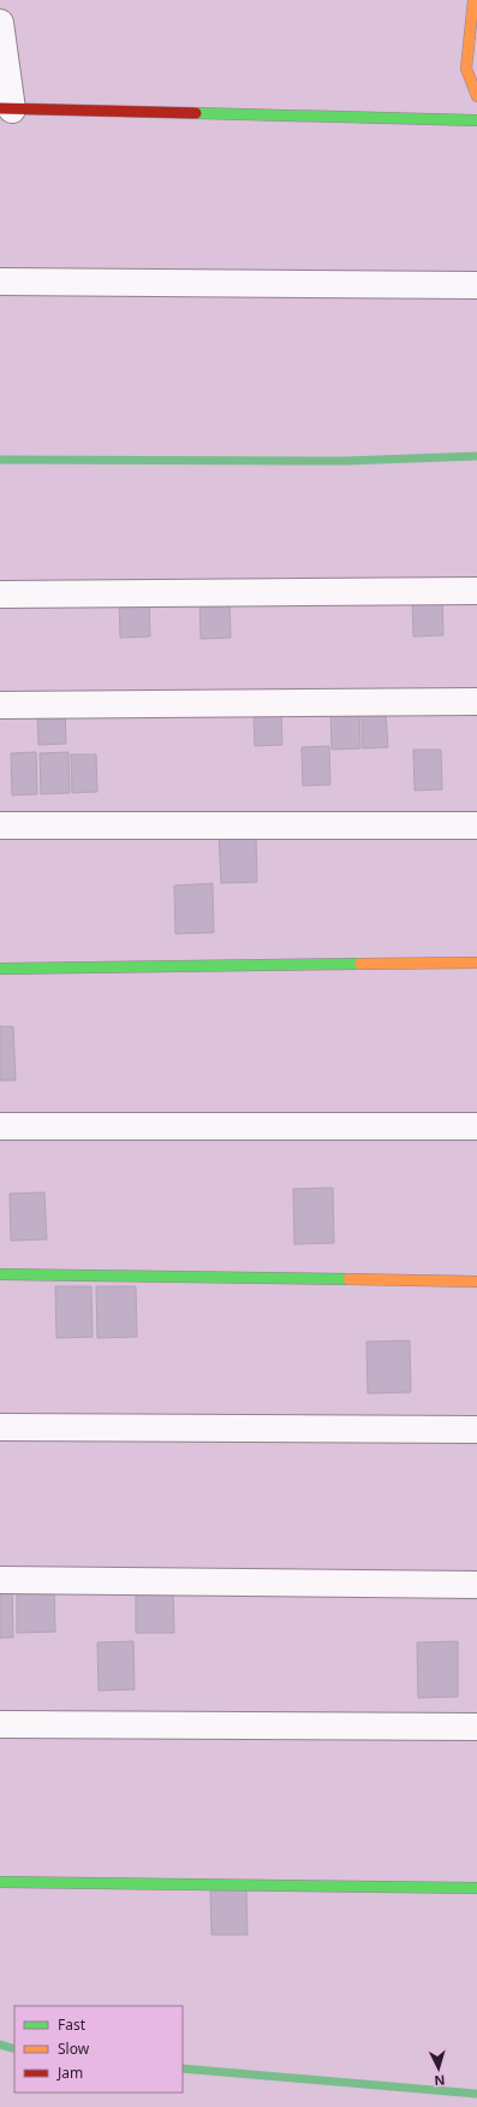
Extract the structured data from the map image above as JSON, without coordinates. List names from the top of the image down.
{
  "legend": ["Fast", "Slow", "Jam"],
  "north": "bottom"
}
